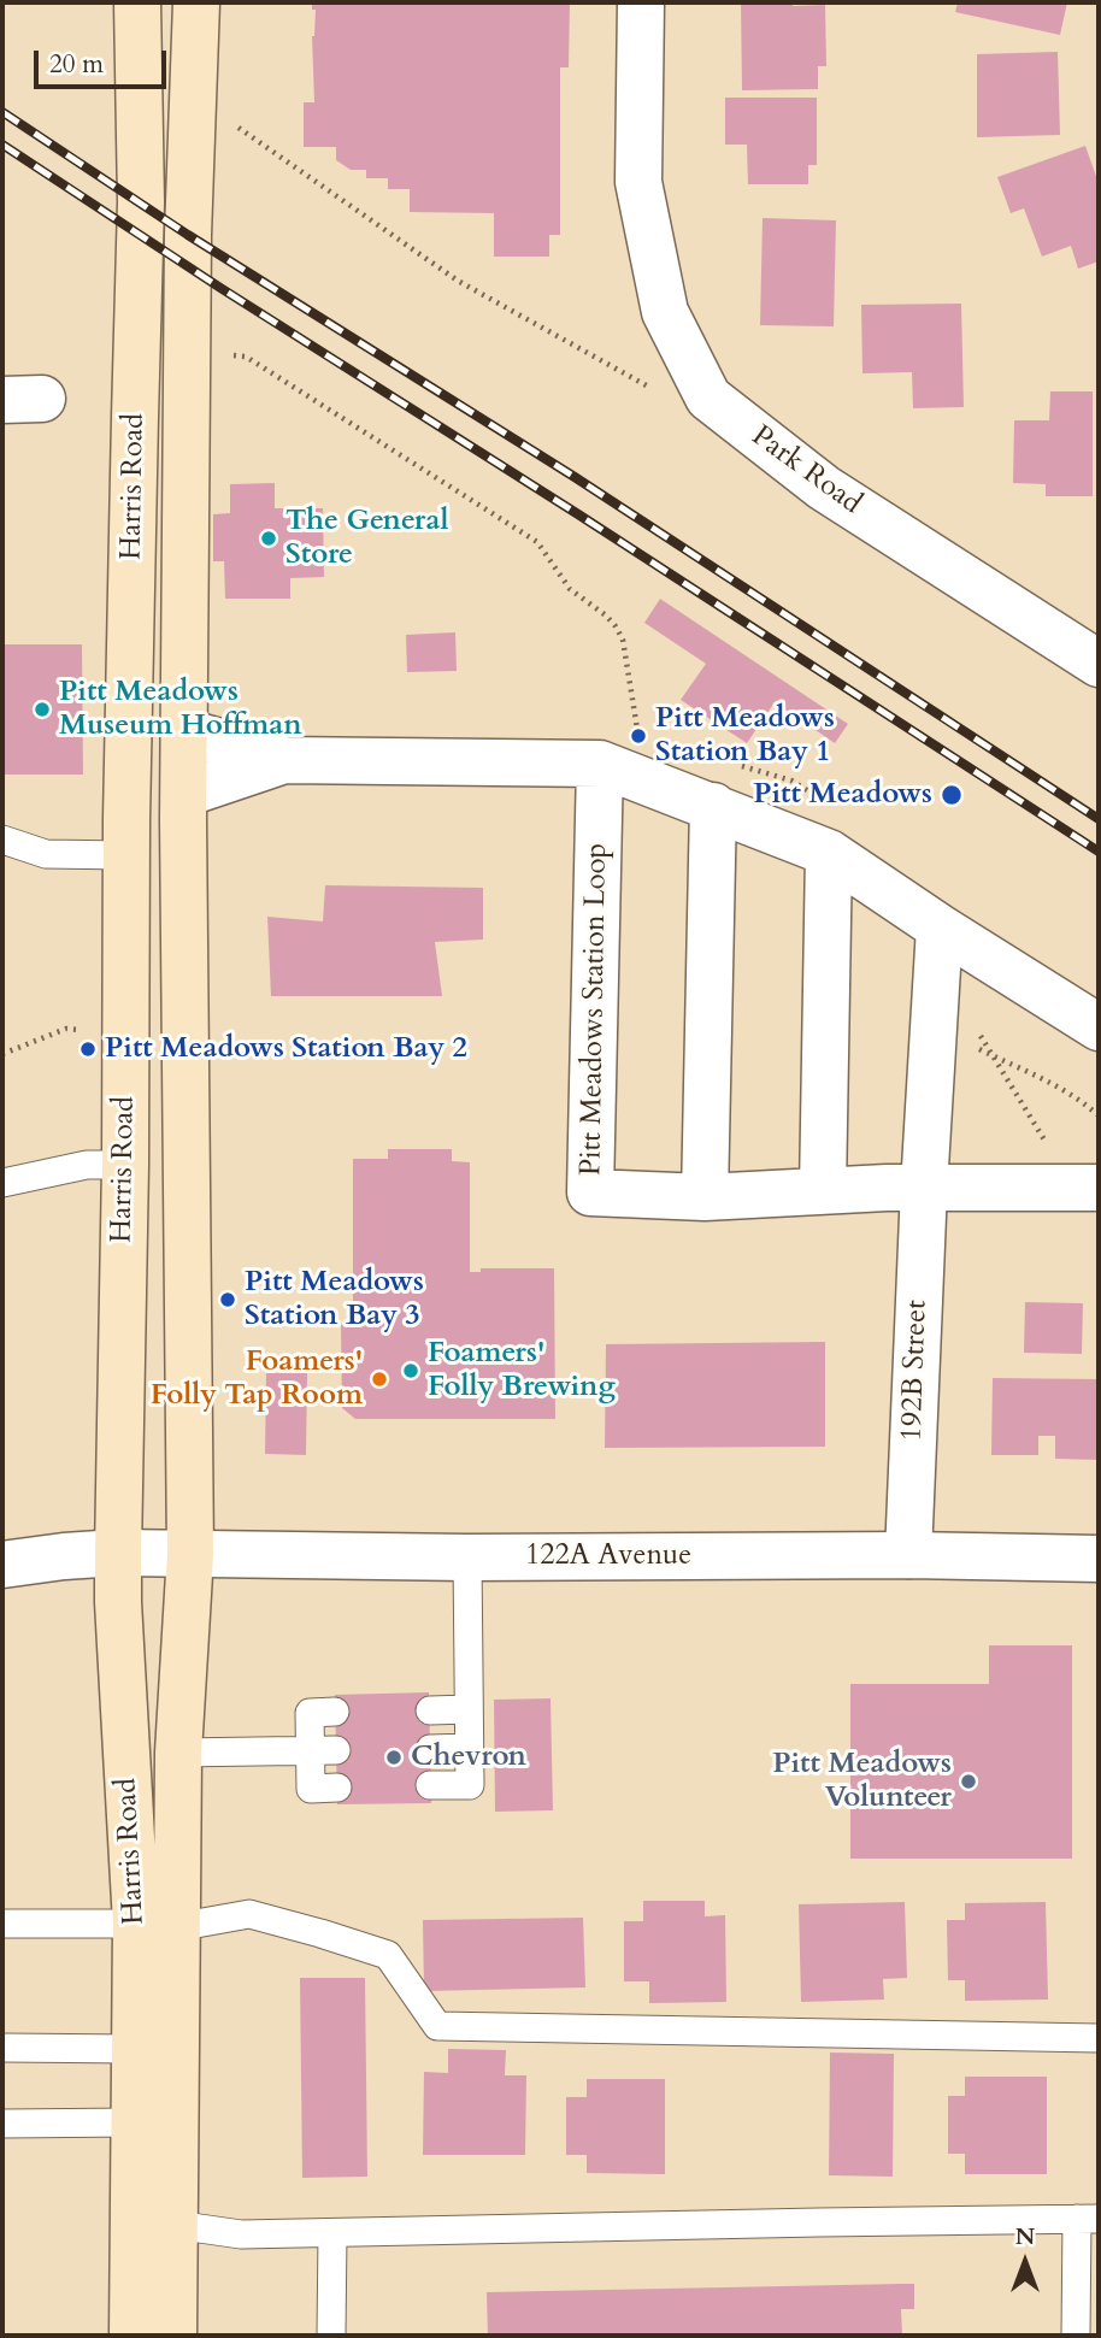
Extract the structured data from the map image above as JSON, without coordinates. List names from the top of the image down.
{
  "streets": {
    "main road": ["Harris Road"],
    "street": [
      "Park Road",
      "Pitt Meadows Station Loop",
      "192B Street",
      "122A Avenue"
    ]
  },
  "crossings": [
    ["Harris Road", "122A Avenue"],
    ["Pitt Meadows Station Loop", "192B Street"],
    ["192B Street", "122A Avenue"]
  ],
  "places": [
    "The General Store",
    "Pitt Meadows Museum Hoffman",
    "Pitt Meadows Station Bay 1",
    "Pitt Meadows",
    "Pitt Meadows Station Bay 2",
    "Pitt Meadows Station Bay 3",
    "Foamers' Folly Brewing",
    "Foamers' Folly Tap Room",
    "Chevron",
    "Pitt Meadows Volunteer"
  ],
  "scale_bar": "20 m",
  "north": "top"
}
